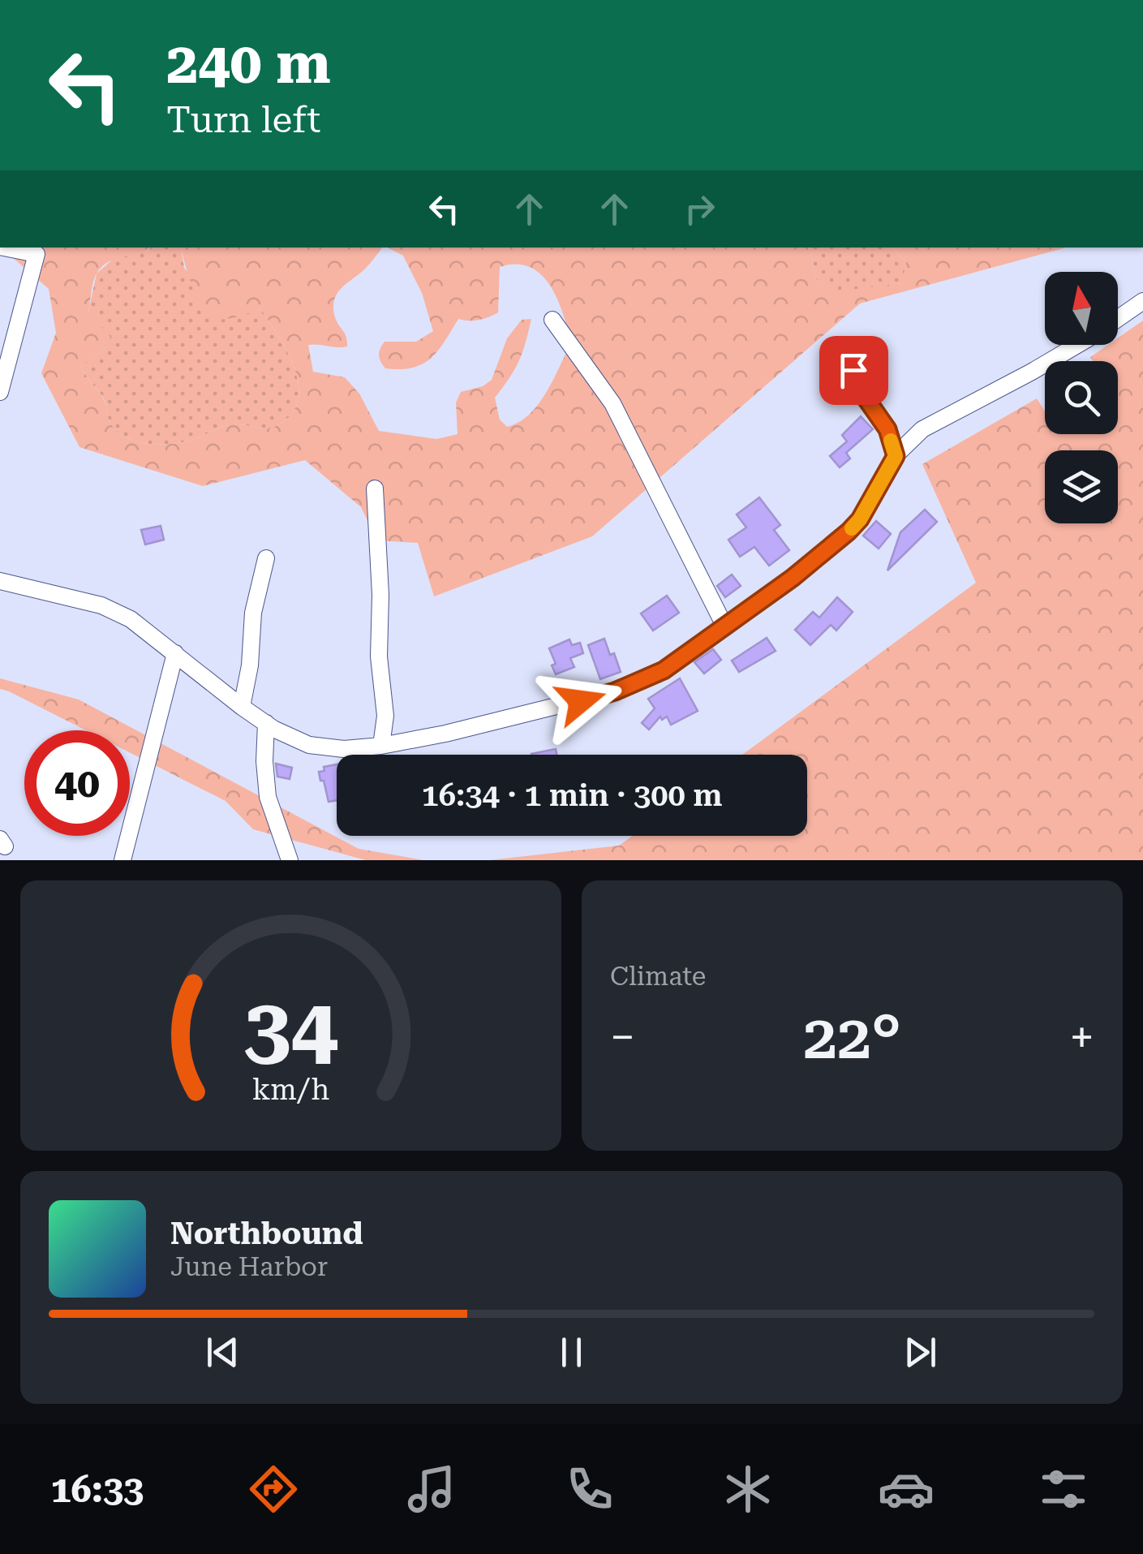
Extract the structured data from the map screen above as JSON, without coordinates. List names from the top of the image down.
{
  "north": "top",
  "page": {
    "turn": ["240 m", "Turn left"],
    "limit": "40",
    "trip": "16:34 · 1 min · 300 m",
    "tile": "Climate",
    "heat": ["−", "22°", "+"],
    "song": ["Northbound", "June Harbor"],
    "tabs": "16:33",
    "gauge": ["34", "km/h"]
  }
}
